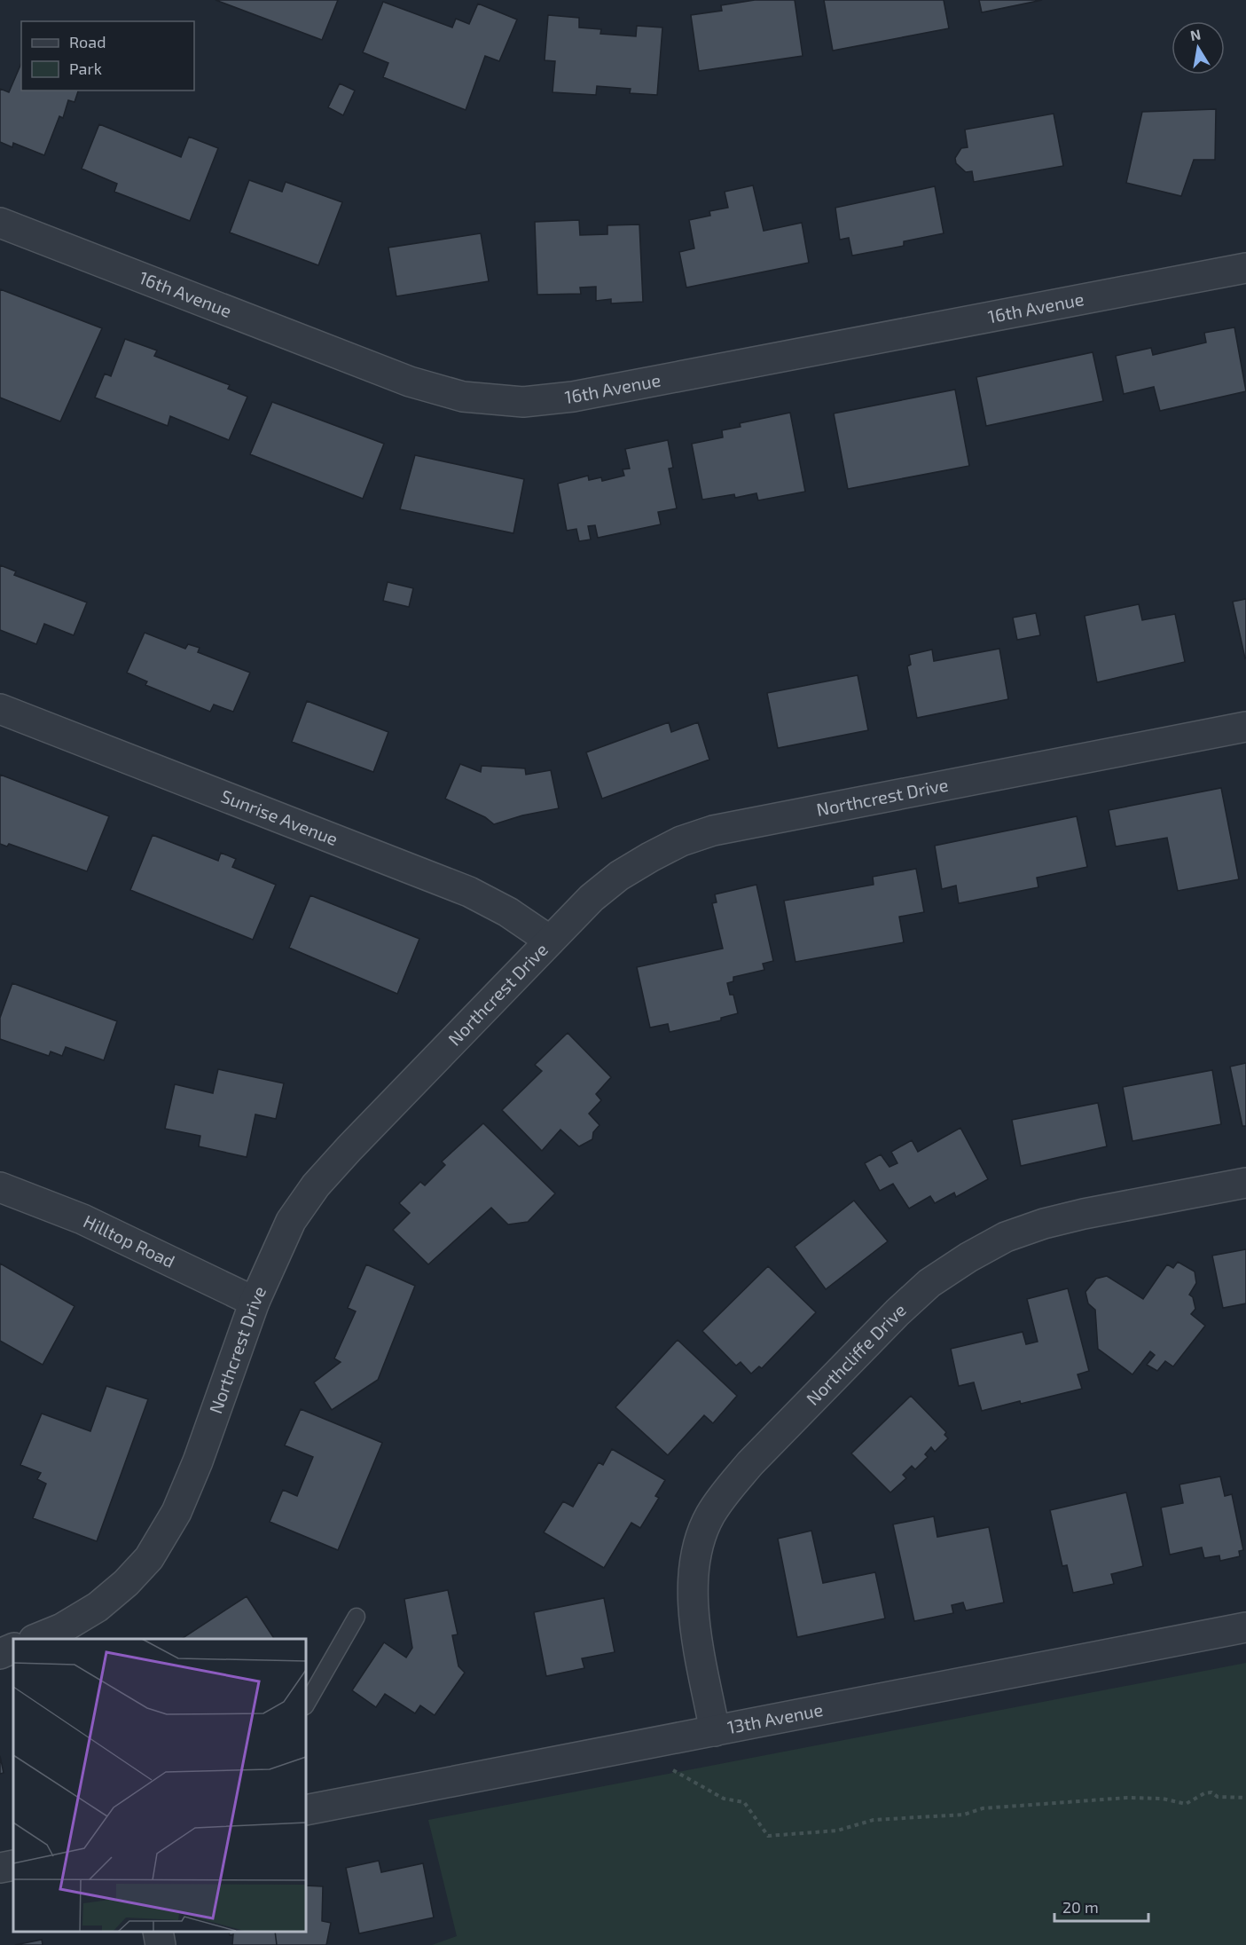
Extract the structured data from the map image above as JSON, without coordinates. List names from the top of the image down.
{
  "streets": {
    "street": [
      "16th Avenue",
      "Northcrest Drive",
      "Sunrise Avenue",
      "Hilltop Road",
      "Northcliffe Drive",
      "13th Avenue"
    ]
  },
  "crossings": [
    ["Northcrest Drive", "Sunrise Avenue"],
    ["Northcrest Drive", "Hilltop Road"],
    ["Northcliffe Drive", "13th Avenue"]
  ],
  "legend": ["Road", "Park"],
  "scale_bar": "20 m",
  "north": "top"
}
